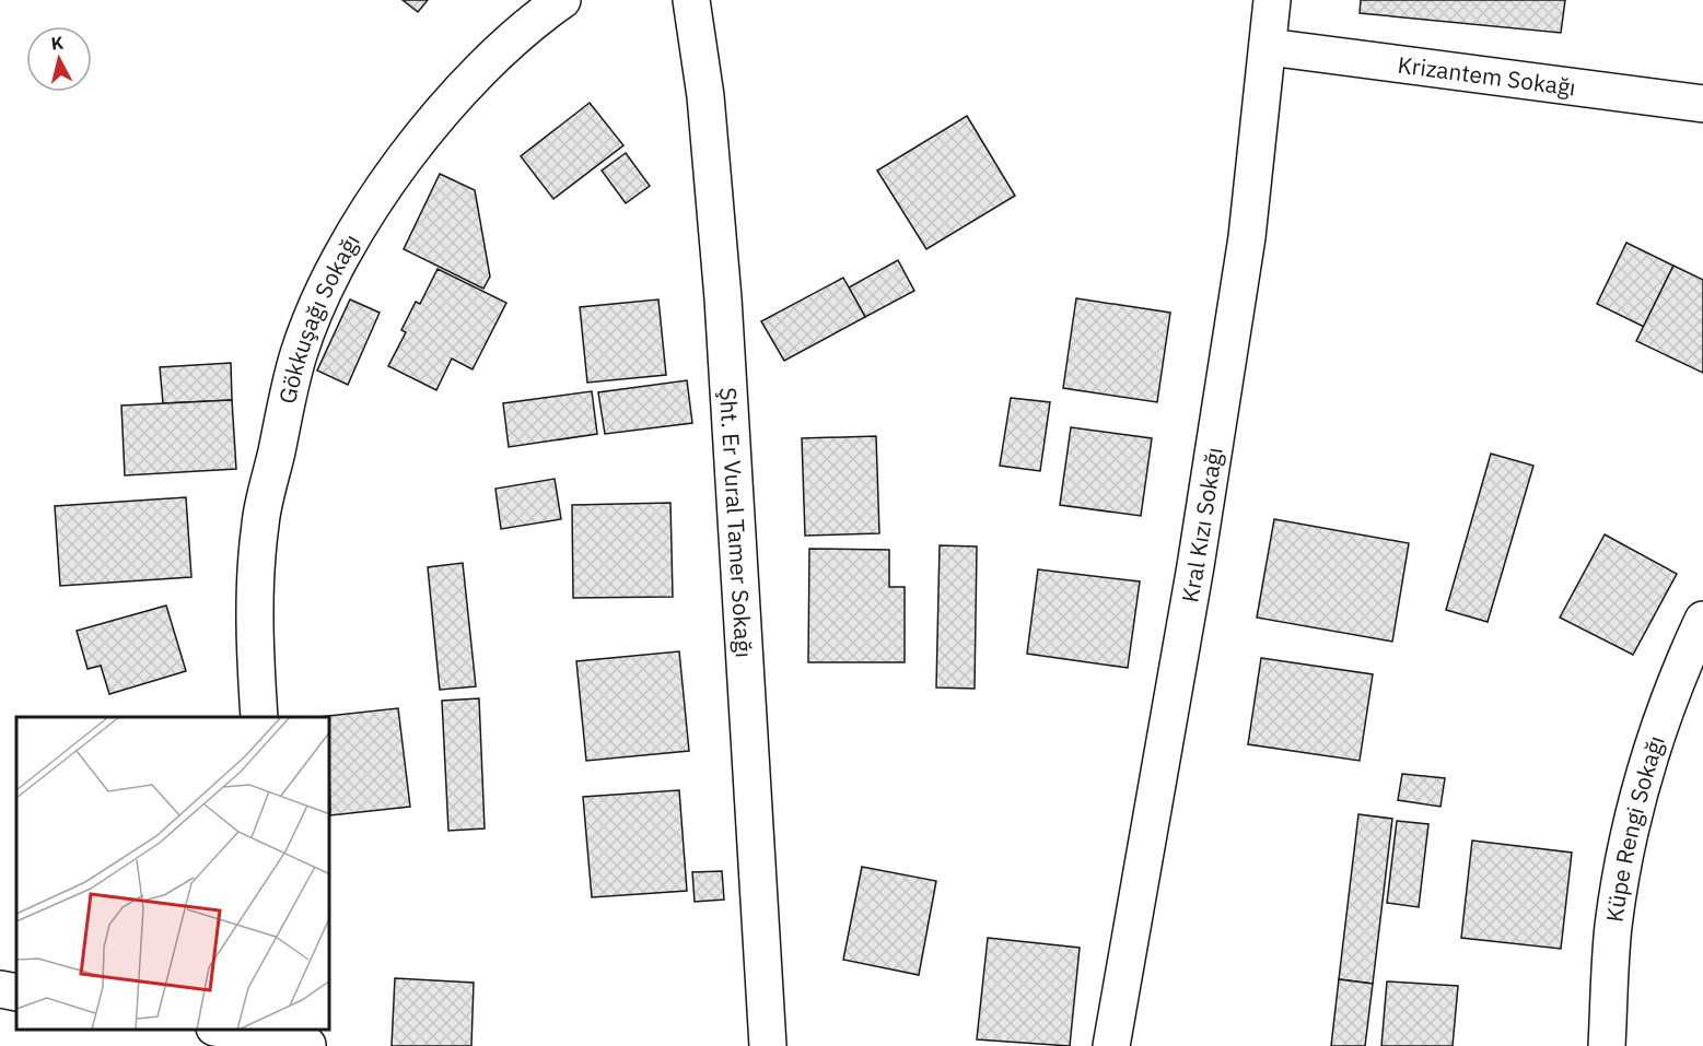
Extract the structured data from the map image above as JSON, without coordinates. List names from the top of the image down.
{
  "streets": {
    "street": [
      "Krizantem Sokağı",
      "Gökkuşağı Sokağı",
      "Şht. Er Vural Tamer Sokağı",
      "Kral Kızı Sokağı",
      "Küpe Rengi Sokağı"
    ]
  },
  "crossings": [
    ["Krizantem Sokağı", "Kral Kızı Sokağı"]
  ],
  "north": "top"
}
